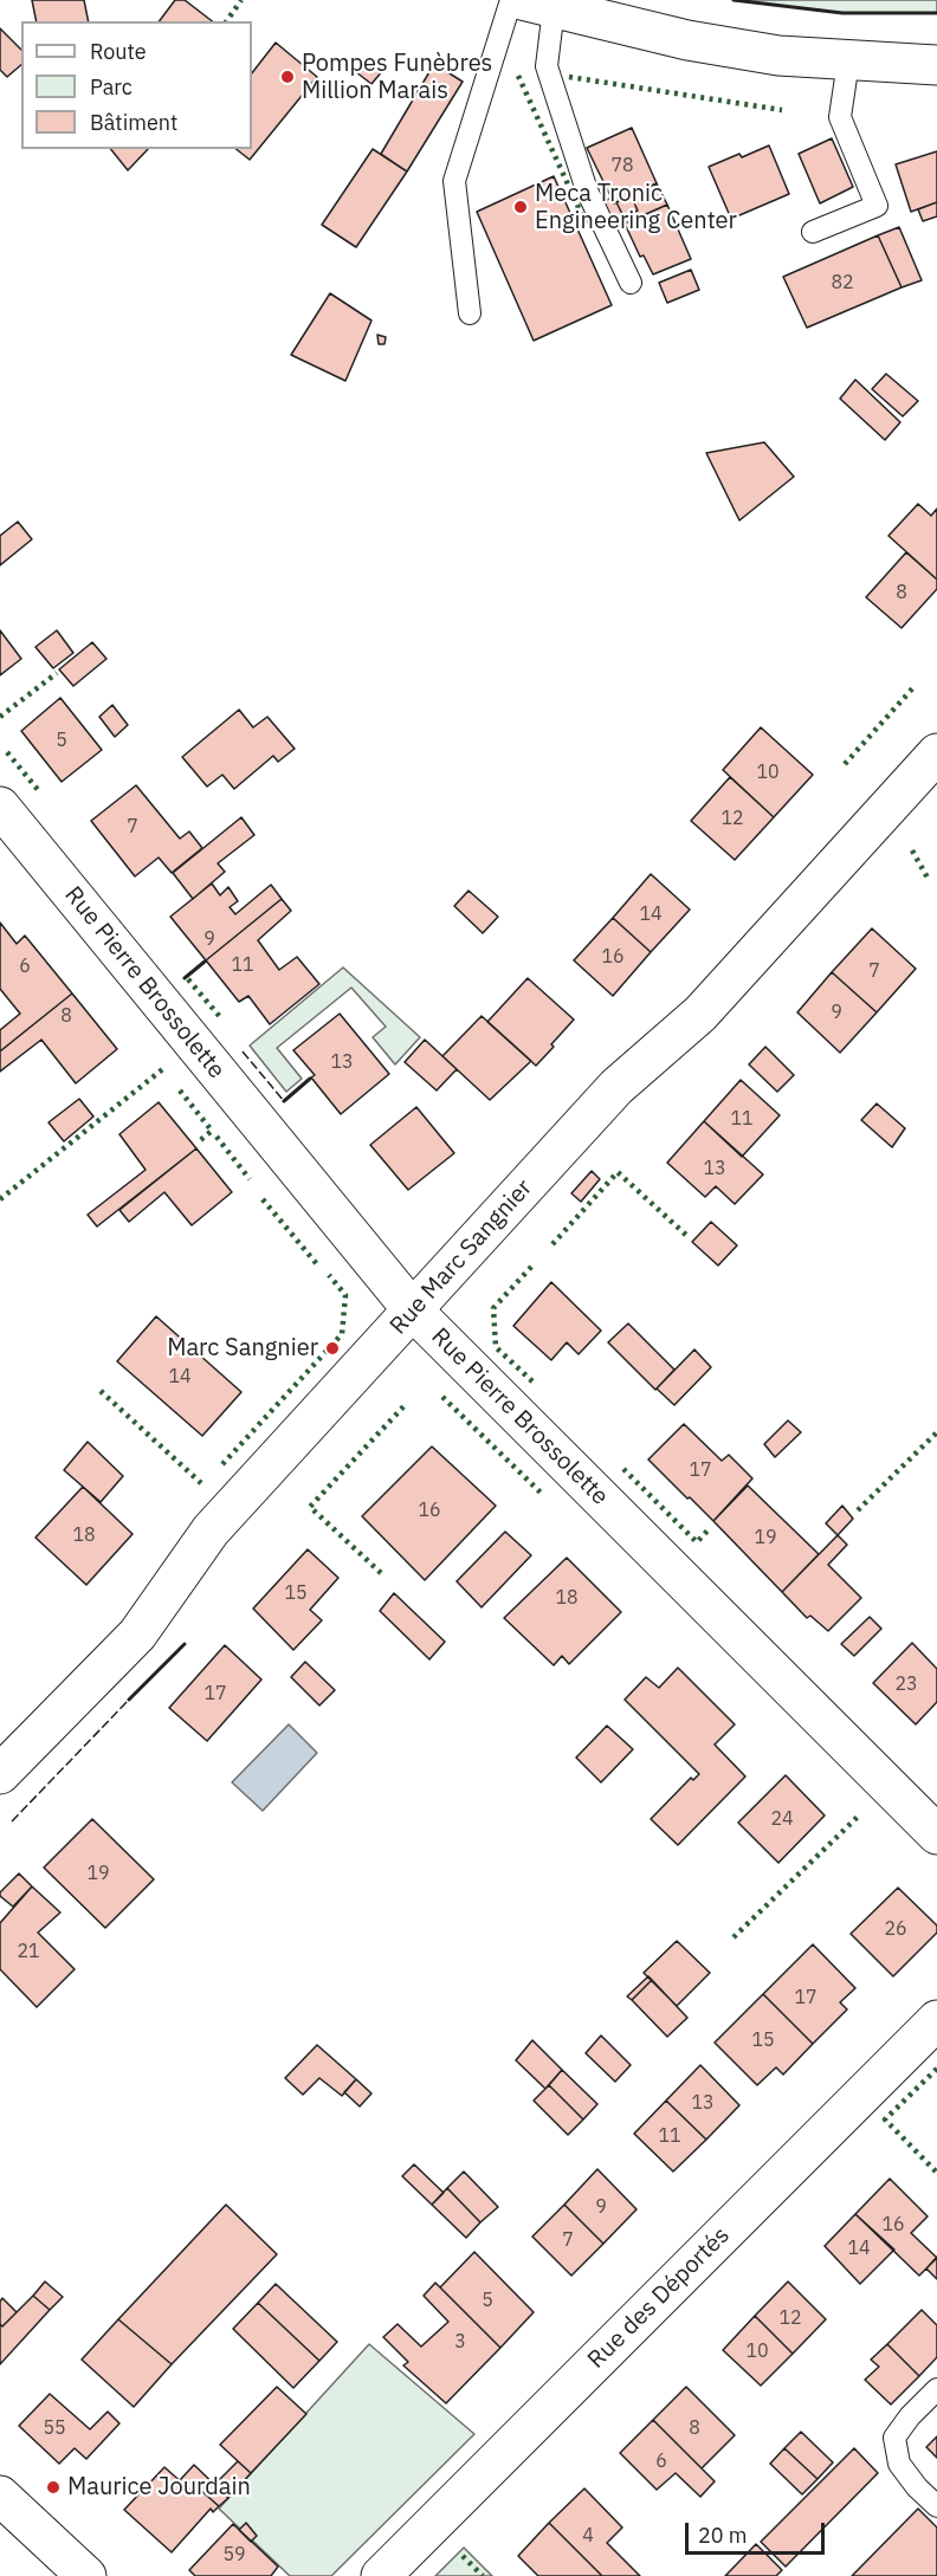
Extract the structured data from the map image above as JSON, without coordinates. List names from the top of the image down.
{
  "streets": {
    "street": ["Rue Pierre Brossolette", "Rue Marc Sangnier", "Rue des Déportés"]
  },
  "crossings": [
    ["Rue Pierre Brossolette", "Rue Marc Sangnier"]
  ],
  "places": [
    "Pompes Funèbres Million Marais",
    "Meca Tronic Engineering Center",
    "Marc Sangnier",
    "Maurice Jourdain"
  ],
  "house_numbers": [
    "78",
    "82",
    "8",
    "5",
    "10",
    "12",
    "7",
    "14",
    "9",
    "16",
    "11",
    "6",
    "7",
    "9",
    "8",
    "13",
    "11",
    "13",
    "14",
    "17",
    "16",
    "18",
    "19",
    "15",
    "18",
    "23",
    "17",
    "24",
    "19",
    "26",
    "21",
    "17",
    "15",
    "13",
    "11",
    "9",
    "16",
    "7",
    "14",
    "5",
    "12",
    "3",
    "10",
    "55",
    "8",
    "6",
    "4",
    "59"
  ],
  "legend": ["Route", "Parc", "Bâtiment"],
  "scale_bar": "20 m"
}
